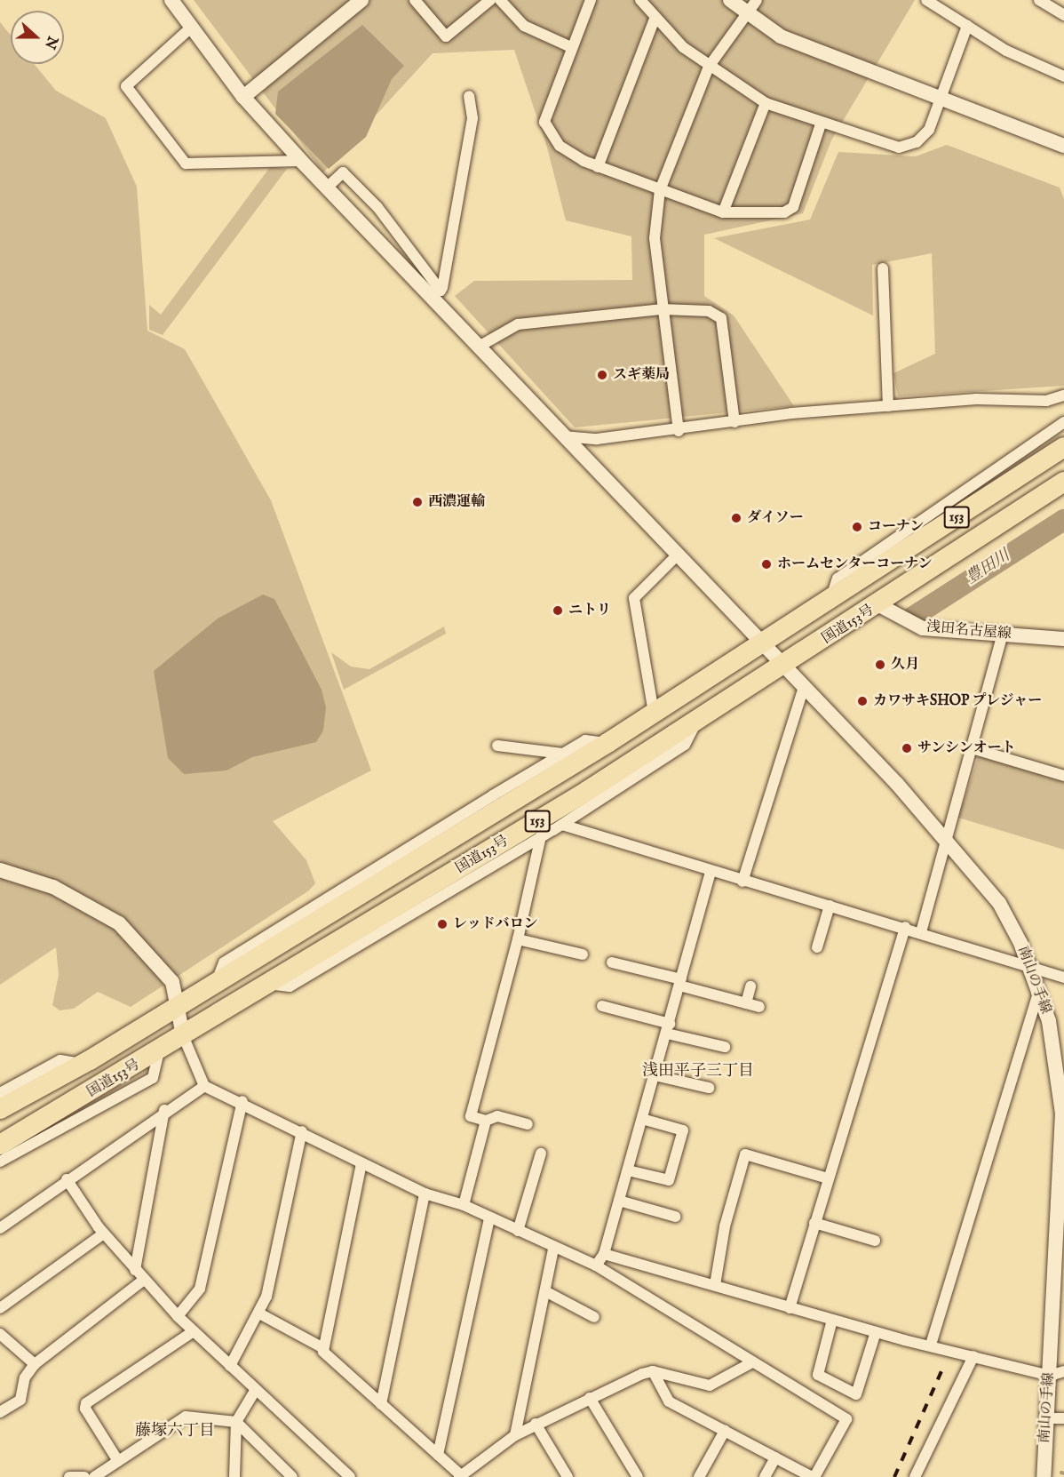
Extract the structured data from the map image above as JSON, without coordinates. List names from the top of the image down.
{
  "streets": {
    "highway": ["153", "国道153号"],
    "street": ["浅田名古屋線", "南山の手線"]
  },
  "crossings": [
    ["153", "国道153号"],
    ["国道153号", "浅田名古屋線"],
    ["国道153号", "南山の手線"]
  ],
  "districts": ["浅田平子三丁目", "藤塚六丁目"],
  "water": ["豊田川"],
  "places": [
    "スギ薬局",
    "西濃運輸",
    "ダイソー",
    "コーナン",
    "ホームセンターコーナン",
    "ニトリ",
    "久月",
    "カワサキSHOP プレジャー",
    "サンシンオート",
    "レッドバロン"
  ],
  "north": "right"
}
